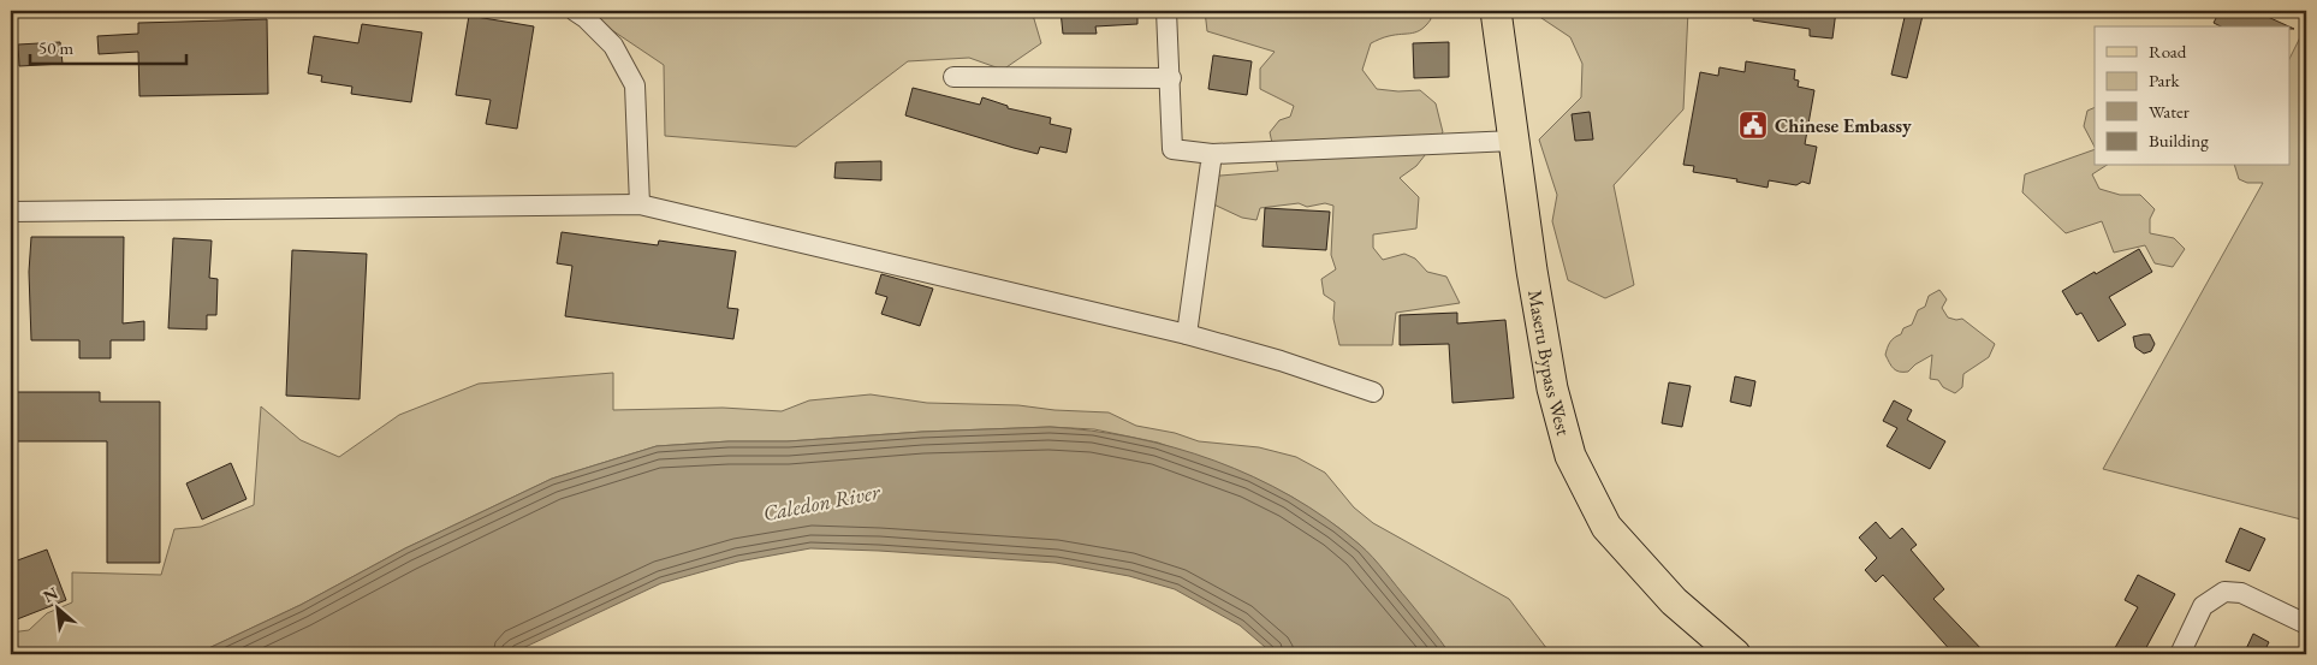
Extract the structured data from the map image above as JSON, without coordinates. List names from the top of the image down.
{
  "streets": {
    "main road": ["Maseru Bypass West"]
  },
  "water": ["Caledon River"],
  "places": {
    "public building": ["Chinese Embassy"]
  },
  "legend": [
    "Road",
    "Park",
    "Water",
    "Building"
  ],
  "scale_bar": "50 m",
  "north": "top left"
}
